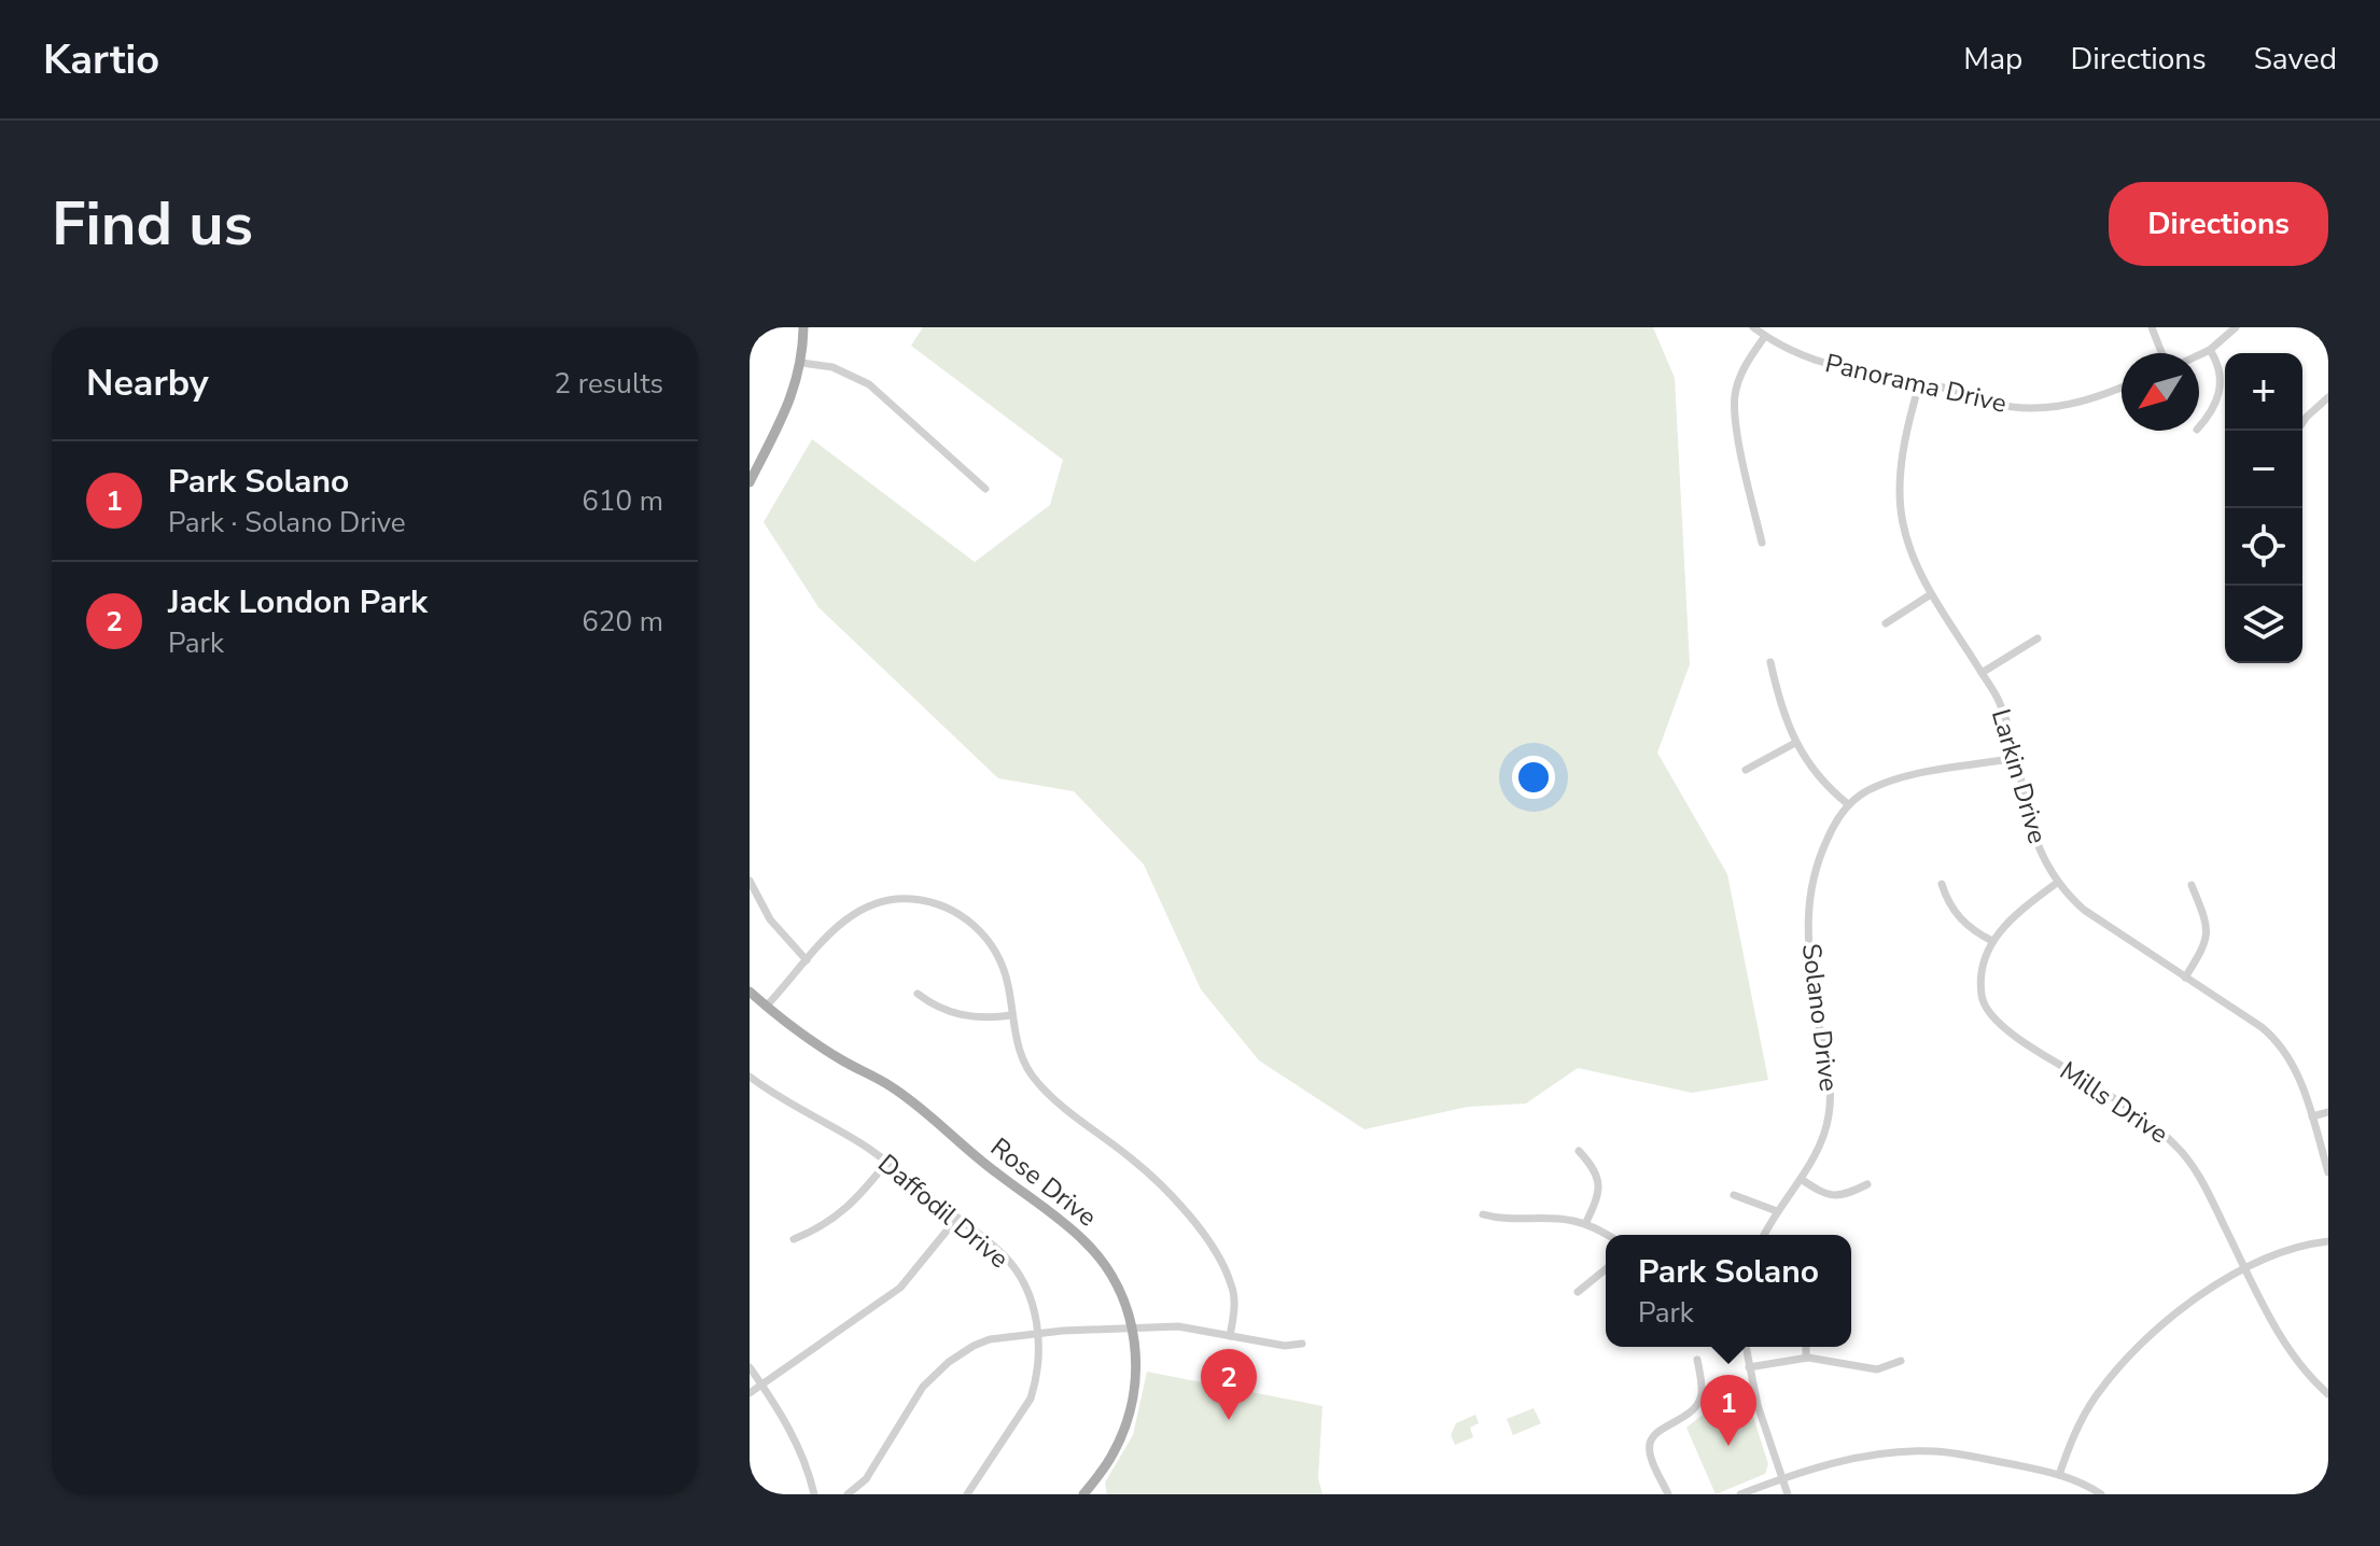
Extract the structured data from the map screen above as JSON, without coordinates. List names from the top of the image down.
{
  "streets": {
    "main road": ["Rose Drive"],
    "street": [
      "Panorama Drive",
      "Larkin Drive",
      "Solano Drive",
      "Mills Drive",
      "Daffodil Drive"
    ]
  },
  "crossings": [
    ["Panorama Drive", "Larkin Drive"],
    ["Larkin Drive", "Solano Drive"],
    ["Larkin Drive", "Mills Drive"]
  ],
  "north": "bottom left",
  "page": {
    "header": "Kartio",
    "nav": ["Map", "Directions", "Saved"],
    "buttons": "Directions",
    "title": "Find us",
    "heading": ["Nearby", "2 results"],
    "map_buttons": ["+", "−"],
    "list": [
      {
        "mark": "1",
        "name": "Park Solano",
        "note": "Park · Solano Drive",
        "value": "610 m"
      },
      {
        "mark": "2",
        "name": "Jack London Park",
        "note": "Park",
        "value": "620 m"
      }
    ],
    "popup": ["Park Solano", "Park"],
    "pins": ["2", "1"]
  }
}
